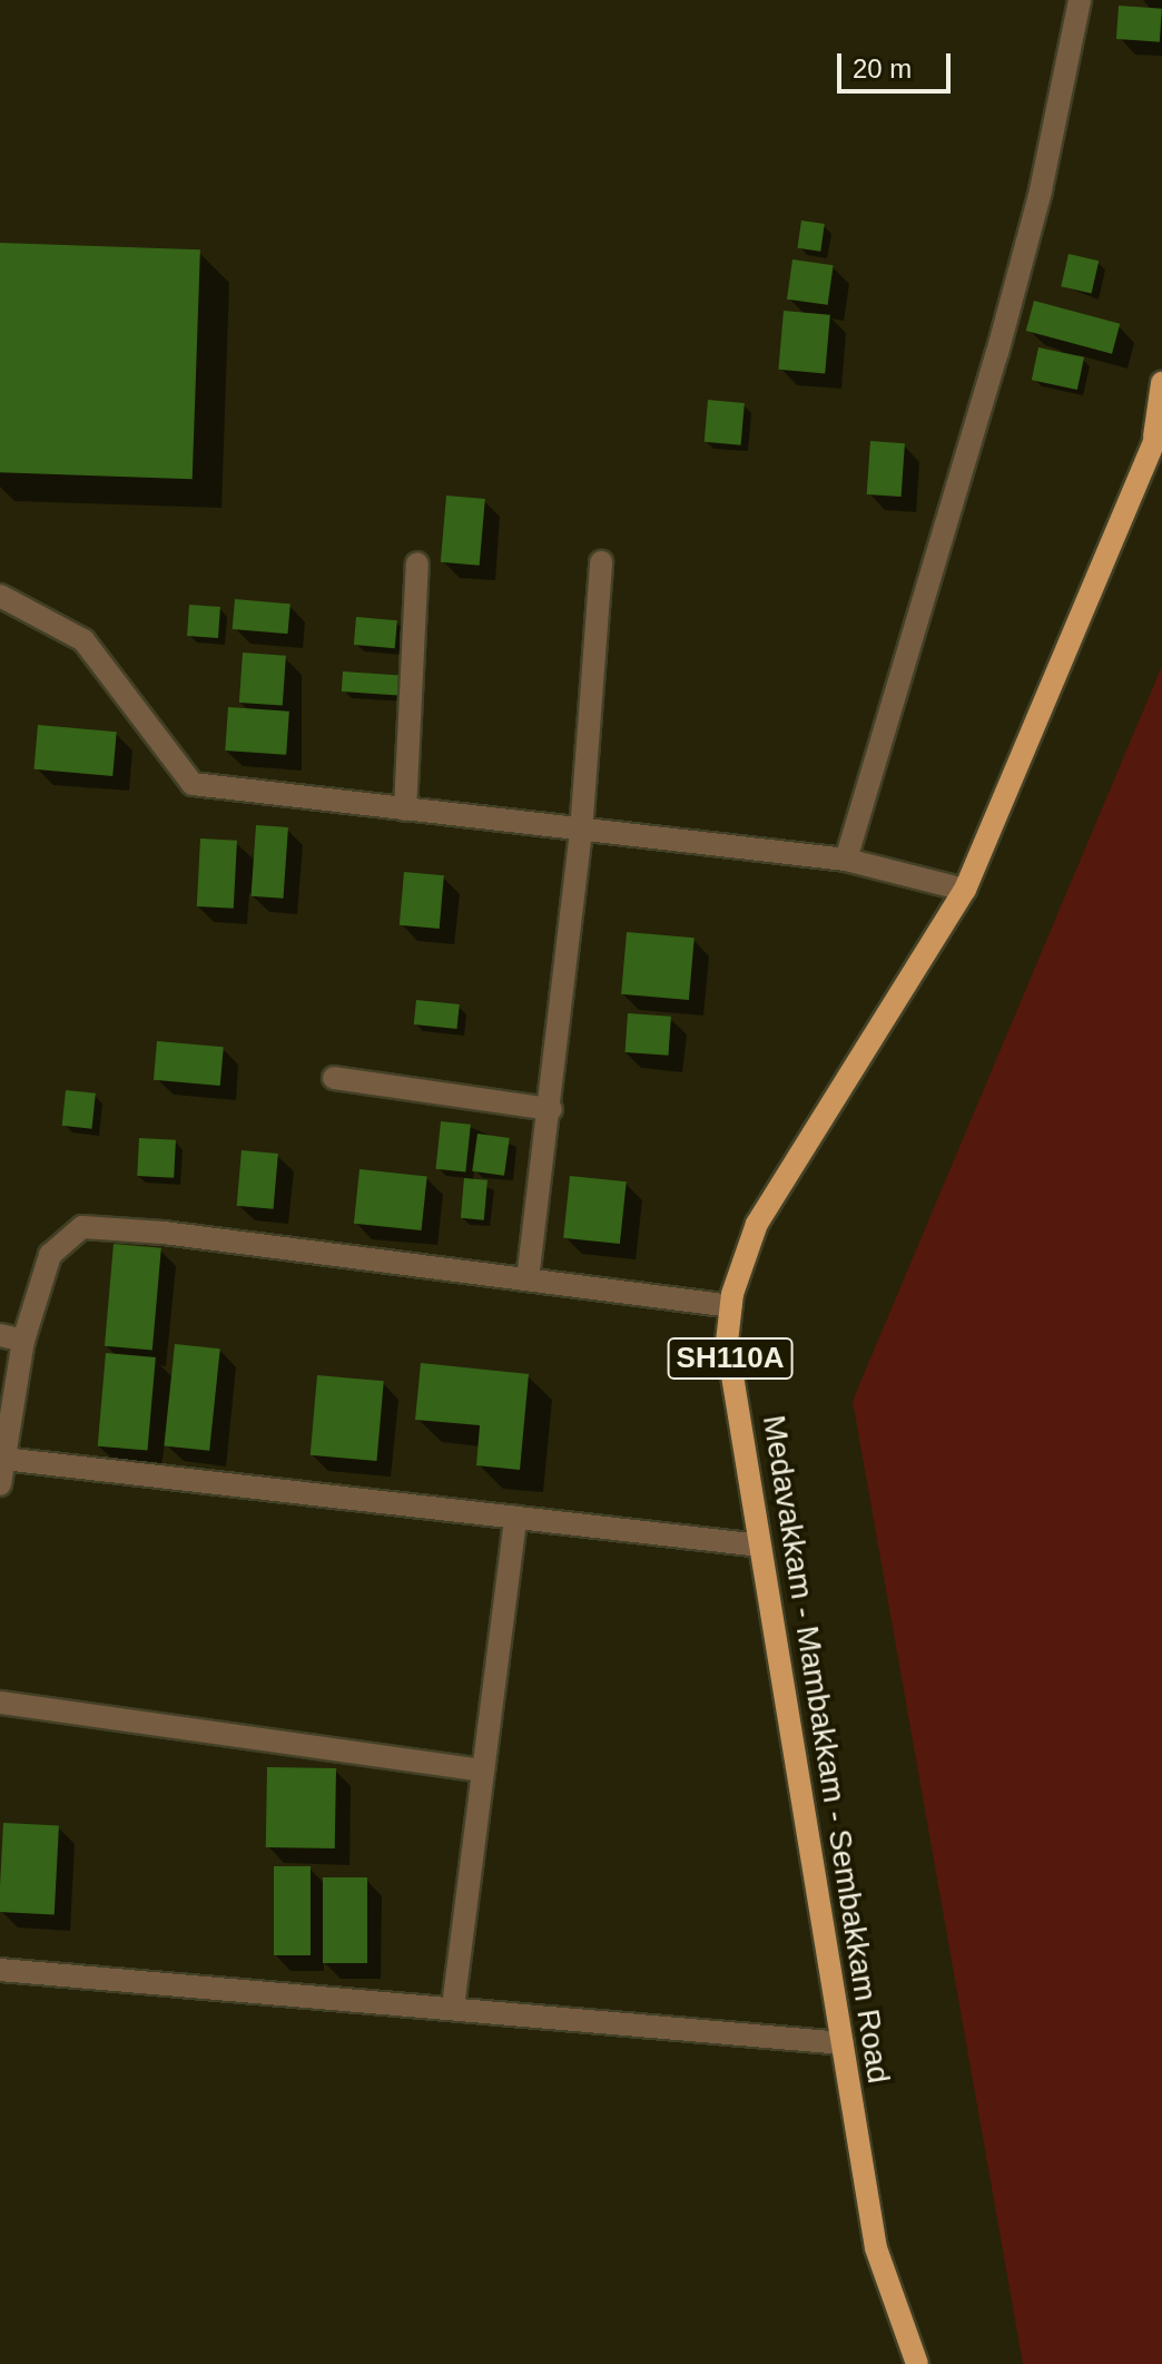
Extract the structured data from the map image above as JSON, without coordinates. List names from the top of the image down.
{
  "streets": {
    "main road": ["SH110A", "Medavakkam - Mambakkam - Sembakkam Road"]
  },
  "scale_bar": "20 m"
}
